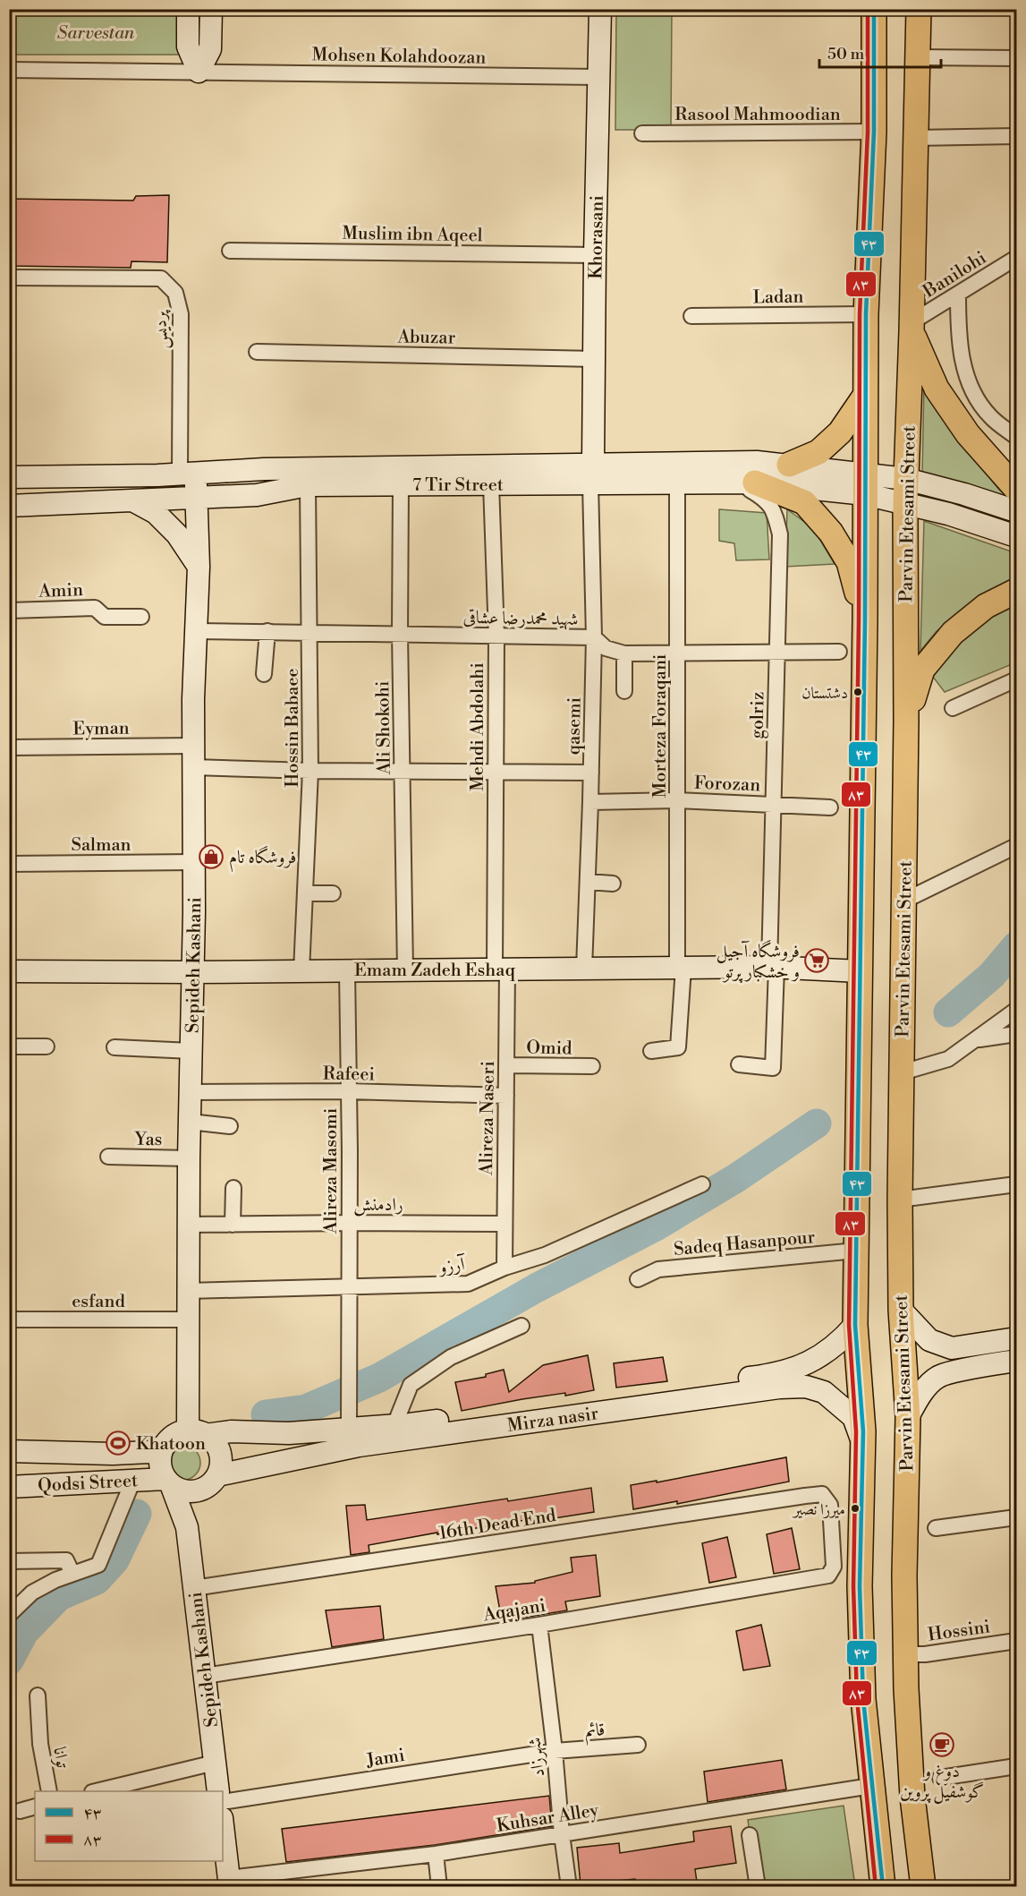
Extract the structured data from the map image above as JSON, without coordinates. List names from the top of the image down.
{
  "streets": {
    "main road": ["Parvin Etesami Street"],
    "street": [
      "Mohsen Kolahdoozan",
      "Rasool Mahmoodian",
      "Muslim ibn Aqeel",
      "Khorasani",
      "Banilohi",
      "Ladan",
      "پردیس",
      "Abuzar",
      "7 Tir Street",
      "Amin",
      "شهید محمدرضا عشاقی",
      "golriz",
      "qasemi",
      "Morteza Foraqani",
      "Mehdi Abdolahi",
      "Eyman",
      "Hossin Babaee",
      "Ali Shokohi",
      "Forozan",
      "Salman",
      "Sepideh Kashani",
      "Emam Zadeh Eshaq",
      "Omid",
      "Rafeei",
      "Alireza Naseri",
      "Yas",
      "Alireza Masomi",
      "رادمنش",
      "Sadeq Hasanpour",
      "آرزو",
      "esfand",
      "Mirza nasir",
      "Qodsi Street",
      "16th Dead End",
      "Aqajani",
      "Hossini",
      "قائم",
      "توانا",
      "Jami",
      "شهرزاد",
      "Kuhsar Alley"
    ]
  },
  "crossings": [
    ["Mohsen Kolahdoozan", "Khorasani"],
    ["Muslim ibn Aqeel", "Khorasani"],
    ["Khorasani", "Abuzar"],
    ["Khorasani", "7 Tir Street"],
    ["Khorasani", "qasemi"],
    ["Banilohi", "Parvin Etesami Street"],
    ["پردیس", "7 Tir Street"],
    ["پردیس", "Sepideh Kashani"],
    ["7 Tir Street", "Parvin Etesami Street"],
    ["7 Tir Street", "golriz"],
    ["7 Tir Street", "qasemi"],
    ["7 Tir Street", "Morteza Foraqani"],
    ["7 Tir Street", "Mehdi Abdolahi"],
    ["7 Tir Street", "Hossin Babaee"],
    ["7 Tir Street", "Ali Shokohi"],
    ["7 Tir Street", "Sepideh Kashani"],
    ["Parvin Etesami Street", "Hossini"],
    ["شهید محمدرضا عشاقی", "golriz"],
    ["شهید محمدرضا عشاقی", "qasemi"],
    ["شهید محمدرضا عشاقی", "Morteza Foraqani"],
    ["شهید محمدرضا عشاقی", "Mehdi Abdolahi"],
    ["شهید محمدرضا عشاقی", "Hossin Babaee"],
    ["شهید محمدرضا عشاقی", "Ali Shokohi"],
    ["شهید محمدرضا عشاقی", "Sepideh Kashani"],
    ["golriz", "Forozan"],
    ["golriz", "Emam Zadeh Eshaq"],
    ["qasemi", "Forozan"],
    ["qasemi", "Emam Zadeh Eshaq"],
    ["Morteza Foraqani", "Forozan"],
    ["Morteza Foraqani", "Emam Zadeh Eshaq"],
    ["Mehdi Abdolahi", "Emam Zadeh Eshaq"],
    ["Mehdi Abdolahi", "Alireza Naseri"],
    ["Eyman", "Sepideh Kashani"],
    ["Hossin Babaee", "Emam Zadeh Eshaq"],
    ["Ali Shokohi", "Emam Zadeh Eshaq"],
    ["Salman", "Sepideh Kashani"],
    ["Sepideh Kashani", "Emam Zadeh Eshaq"],
    ["Sepideh Kashani", "Rafeei"],
    ["Sepideh Kashani", "Yas"],
    ["Sepideh Kashani", "رادمنش"],
    ["Sepideh Kashani", "آرزو"],
    ["Sepideh Kashani", "esfand"],
    ["Sepideh Kashani", "Mirza nasir"],
    ["Sepideh Kashani", "Qodsi Street"],
    ["Sepideh Kashani", "16th Dead End"],
    ["Sepideh Kashani", "Aqajani"],
    ["Emam Zadeh Eshaq", "Alireza Naseri"],
    ["Emam Zadeh Eshaq", "Alireza Masomi"],
    ["Omid", "Alireza Naseri"],
    ["Rafeei", "Alireza Naseri"],
    ["Rafeei", "Alireza Masomi"],
    ["Alireza Naseri", "رادمنش"],
    ["Alireza Naseri", "آرزو"],
    ["Alireza Masomi", "رادمنش"],
    ["Alireza Masomi", "آرزو"],
    ["Alireza Masomi", "Mirza nasir"],
    ["Mirza nasir", "Qodsi Street"],
    ["16th Dead End", "Aqajani"],
    ["Aqajani", "شهرزاد"],
    ["قائم", "Jami"],
    ["قائم", "شهرزاد"],
    ["Jami", "شهرزاد"],
    ["شهرزاد", "Kuhsar Alley"]
  ],
  "parks": ["Sarvestan"],
  "places": {
    "other": ["دشتستان", "میرزا نصیر"],
    "shop": ["فروشگاه تام"],
    "supermarket": ["فروشگاه آجیل و خشکبار پرتو"],
    "sports": ["Khatoon"],
    "cafe": ["دوغ و گوشفیل پروین"]
  },
  "lines": ["transit line ۴۳", "transit line ۸۳"],
  "legend": ["۴۳", "۸۳"],
  "scale_bar": "50 m"
}
